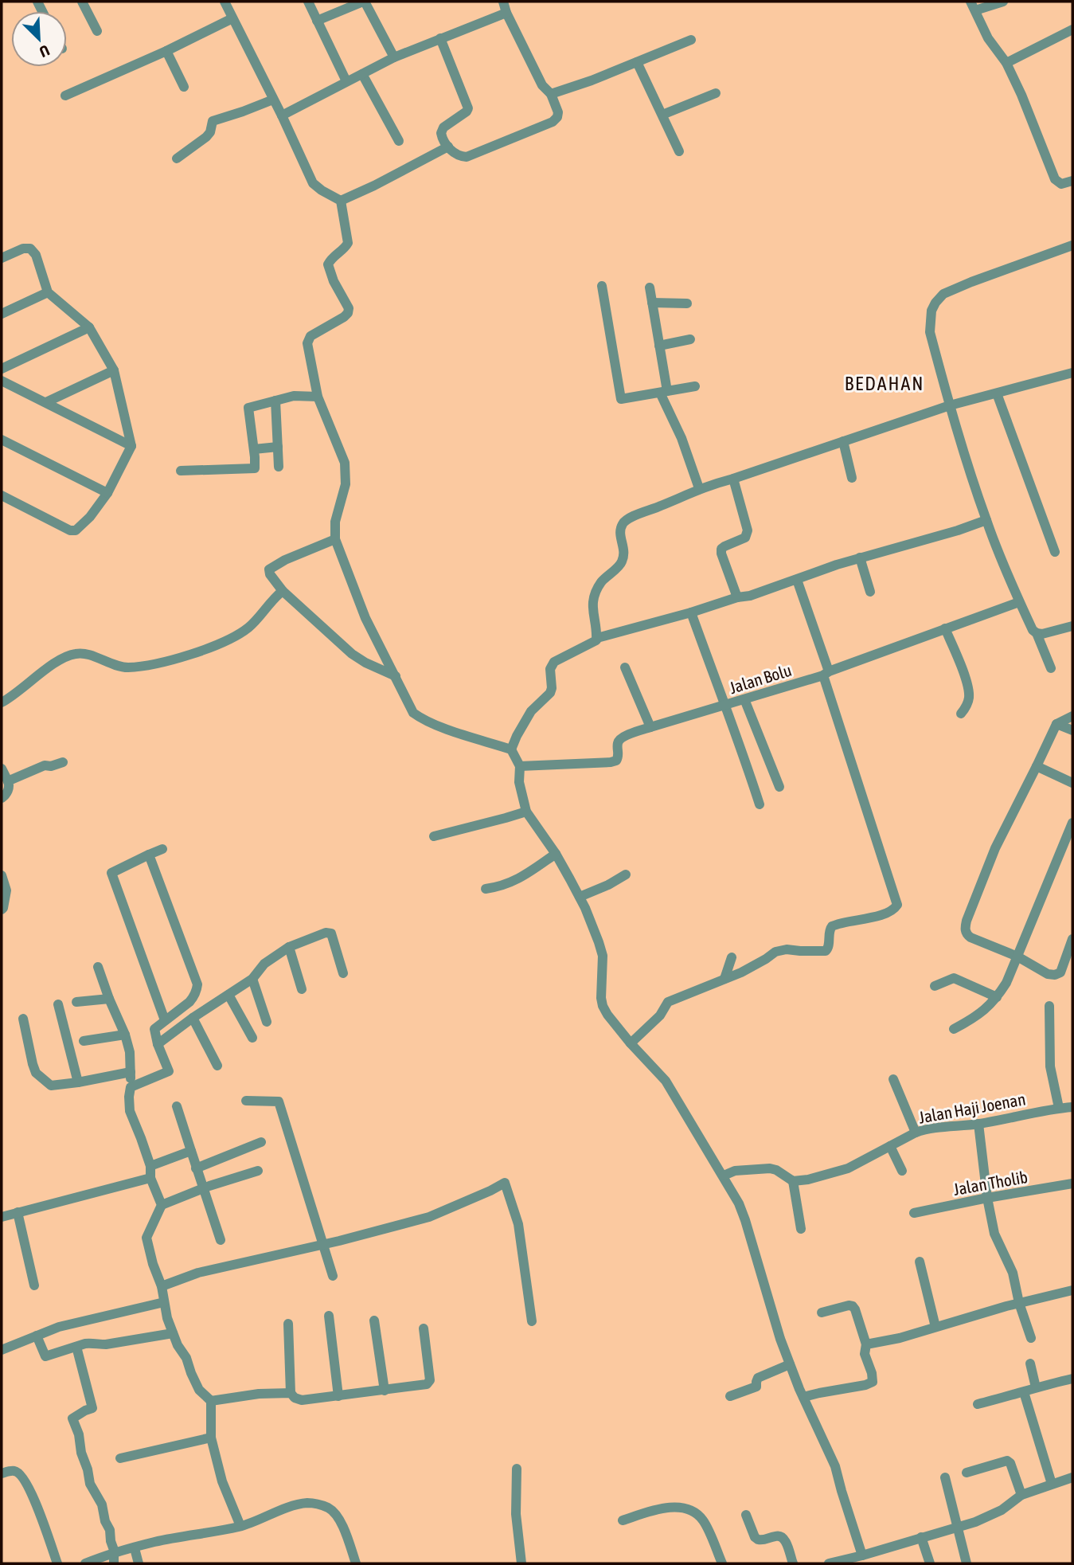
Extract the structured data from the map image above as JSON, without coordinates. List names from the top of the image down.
{
  "streets": {
    "street": ["Jalan Bolu", "Jalan Haji Joenan", "Jalan Tholib"]
  },
  "districts": ["BEDAHAN"],
  "north": "bottom right"
}
